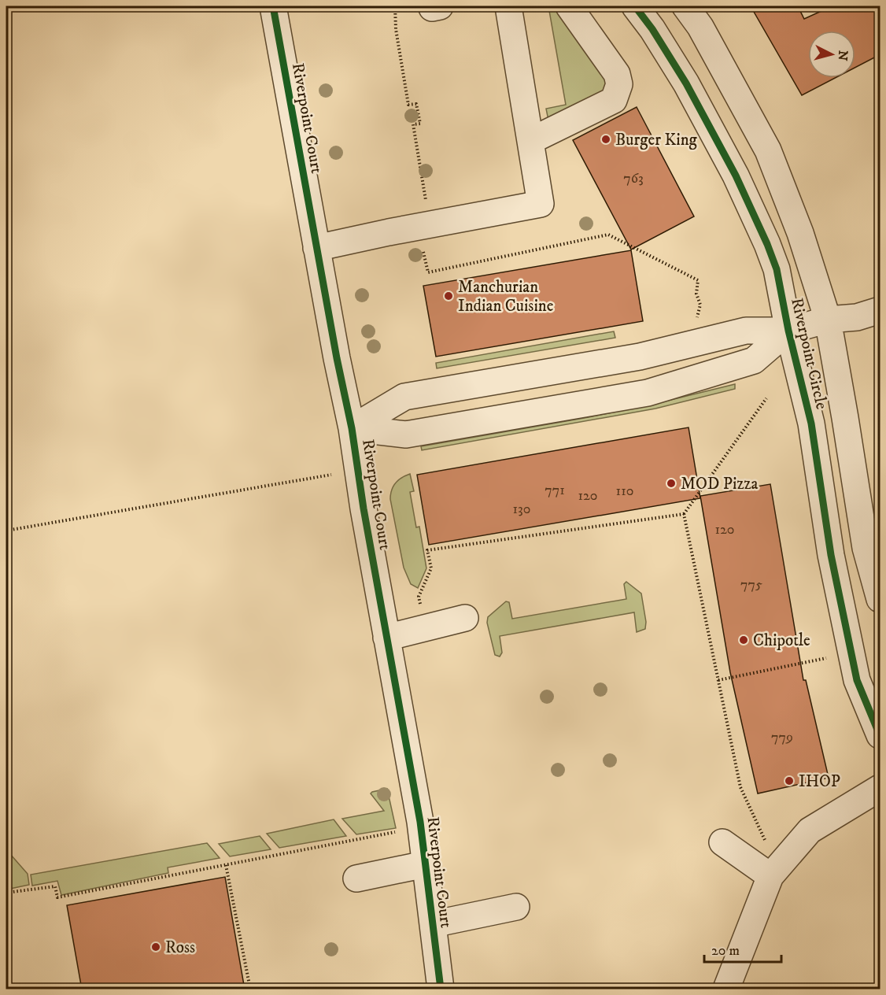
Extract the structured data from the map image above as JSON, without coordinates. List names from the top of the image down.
{
  "streets": {
    "street": ["Riverpoint Court", "Riverpoint Circle"]
  },
  "places": [
    "Burger King",
    "Manchurian Indian Cuisine",
    "MOD Pizza",
    "Chipotle",
    "IHOP",
    "Ross"
  ],
  "house_numbers": [
    "763",
    "771",
    "110",
    "120",
    "130",
    "120",
    "775",
    "779"
  ],
  "scale_bar": "20 m",
  "north": "right"
}
